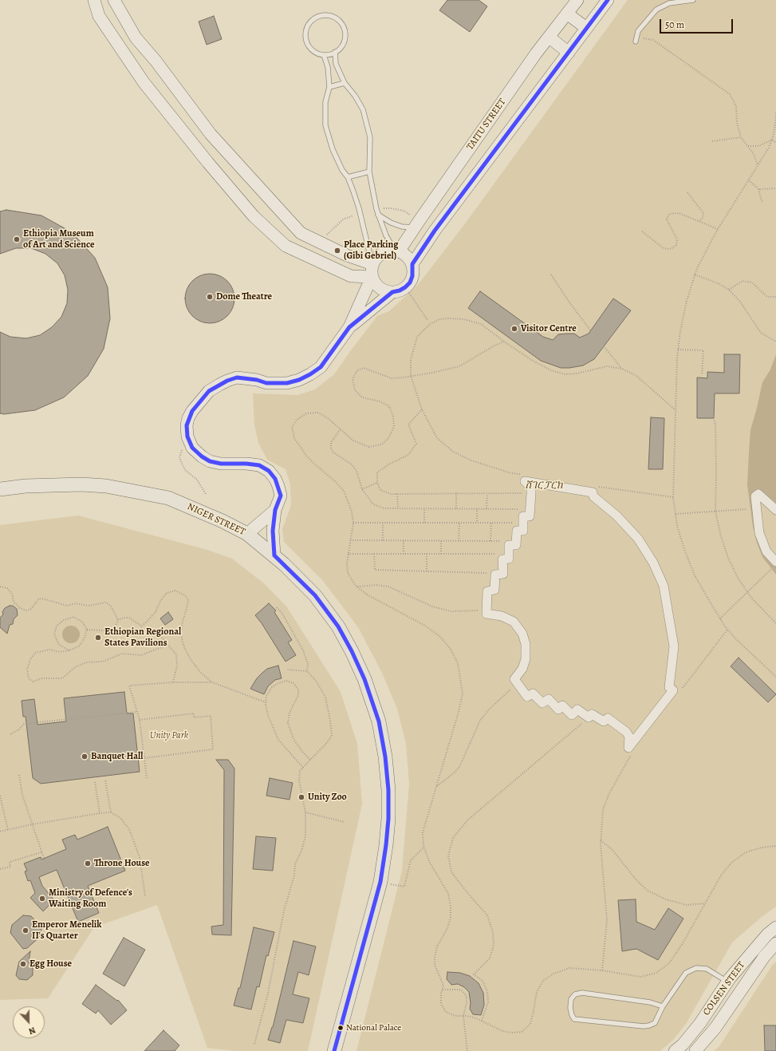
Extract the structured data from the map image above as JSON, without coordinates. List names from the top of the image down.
{
  "streets": {
    "main road": ["TAITU STREET", "NIGER STREET", "COLSEN STEET"]
  },
  "parks": ["ሸገር ፓርክ", "Unity Park"],
  "places": [
    "Ethiopia Museum of Art and Science",
    "Place Parking (Gibi Gebriel)",
    "Dome Theatre",
    "Visitor Centre",
    "Ethiopian Regional States Pavilions",
    "Banquet Hall",
    "Unity Zoo",
    "Throne House",
    "Ministry of Defence's Waiting Room",
    "Emperor Menelik II's Quarter",
    "Egg House",
    "National Palace"
  ],
  "scale_bar": "50 m",
  "north": "bottom"
}
